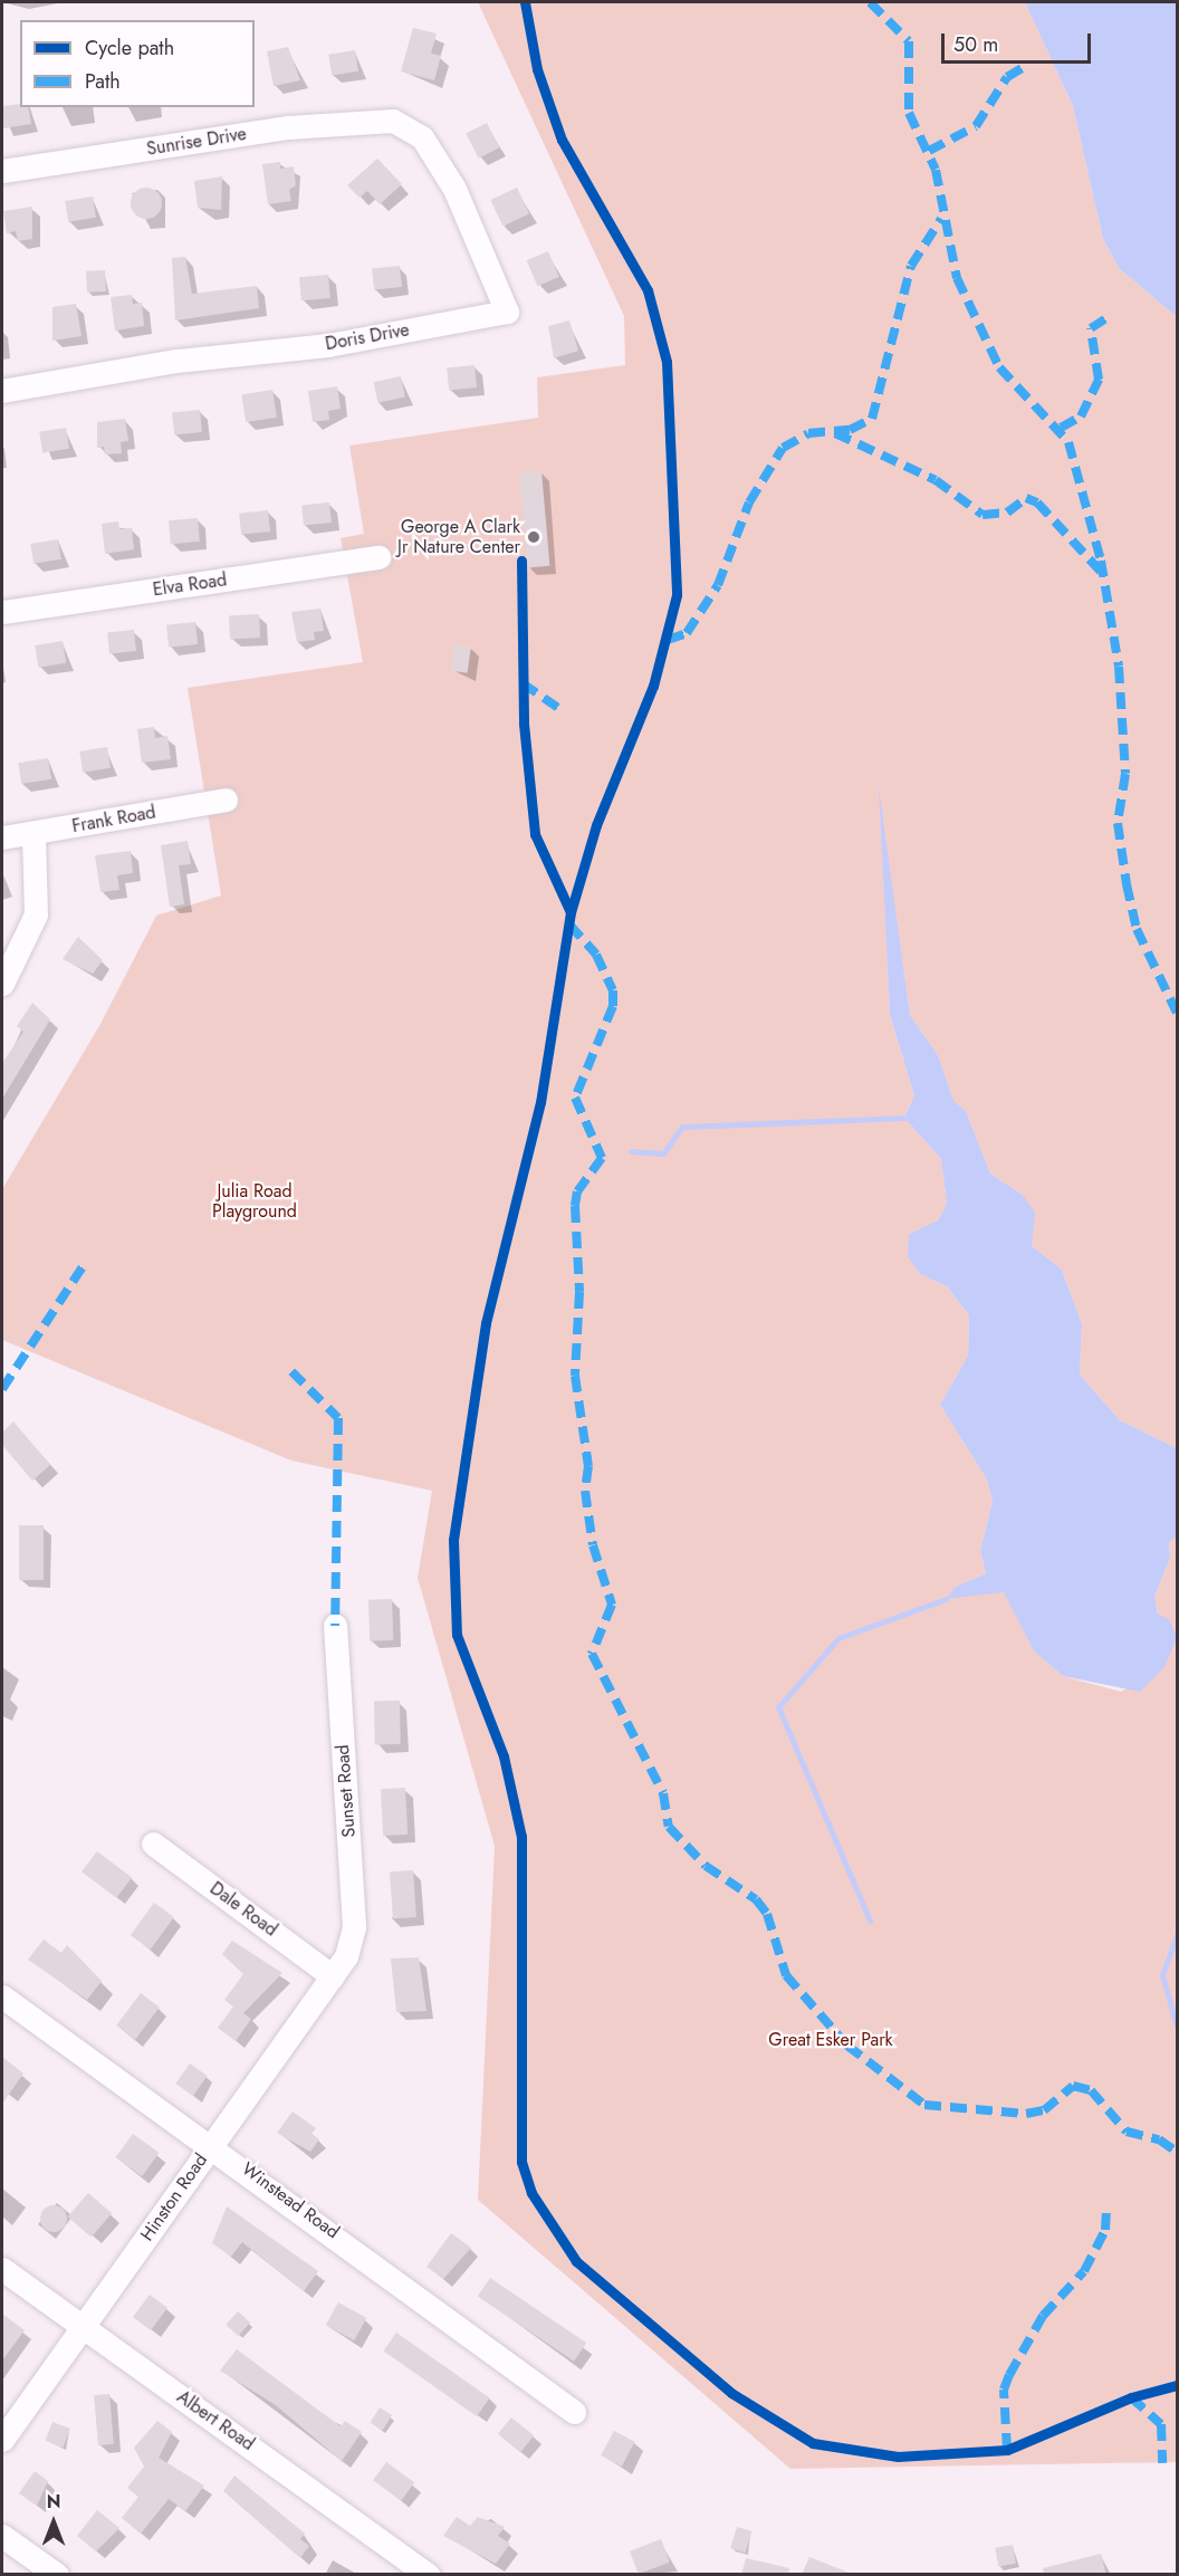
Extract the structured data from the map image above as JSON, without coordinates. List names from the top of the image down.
{
  "streets": {
    "street": [
      "Sunrise Drive",
      "Doris Drive",
      "Elva Road",
      "Frank Road",
      "Sunset Road",
      "Dale Road",
      "Hinston Road",
      "Winstead Road",
      "Albert Road"
    ]
  },
  "crossings": [
    ["Sunrise Drive", "Doris Drive"],
    ["Sunset Road", "Hinston Road"],
    ["Dale Road", "Hinston Road"],
    ["Hinston Road", "Winstead Road"],
    ["Hinston Road", "Albert Road"]
  ],
  "parks": ["Julia Road Playground", "Great Esker Park"],
  "places": ["George A Clark Jr Nature Center"],
  "legend": ["Cycle path", "Path"],
  "scale_bar": "50 m",
  "north": "top"
}
